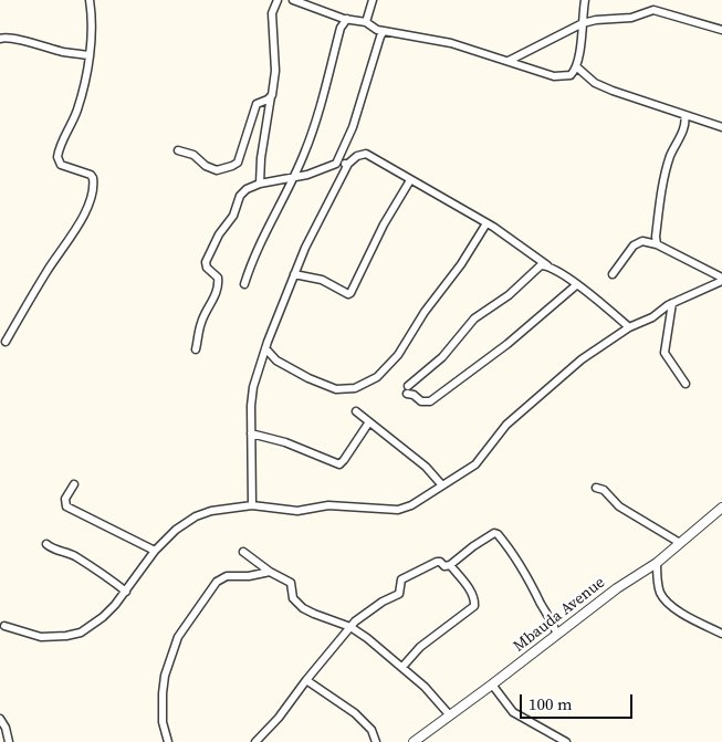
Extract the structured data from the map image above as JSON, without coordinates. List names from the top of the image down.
{
  "streets": {
    "street": ["Mbauda Avenue"]
  },
  "scale_bar": "100 m"
}
